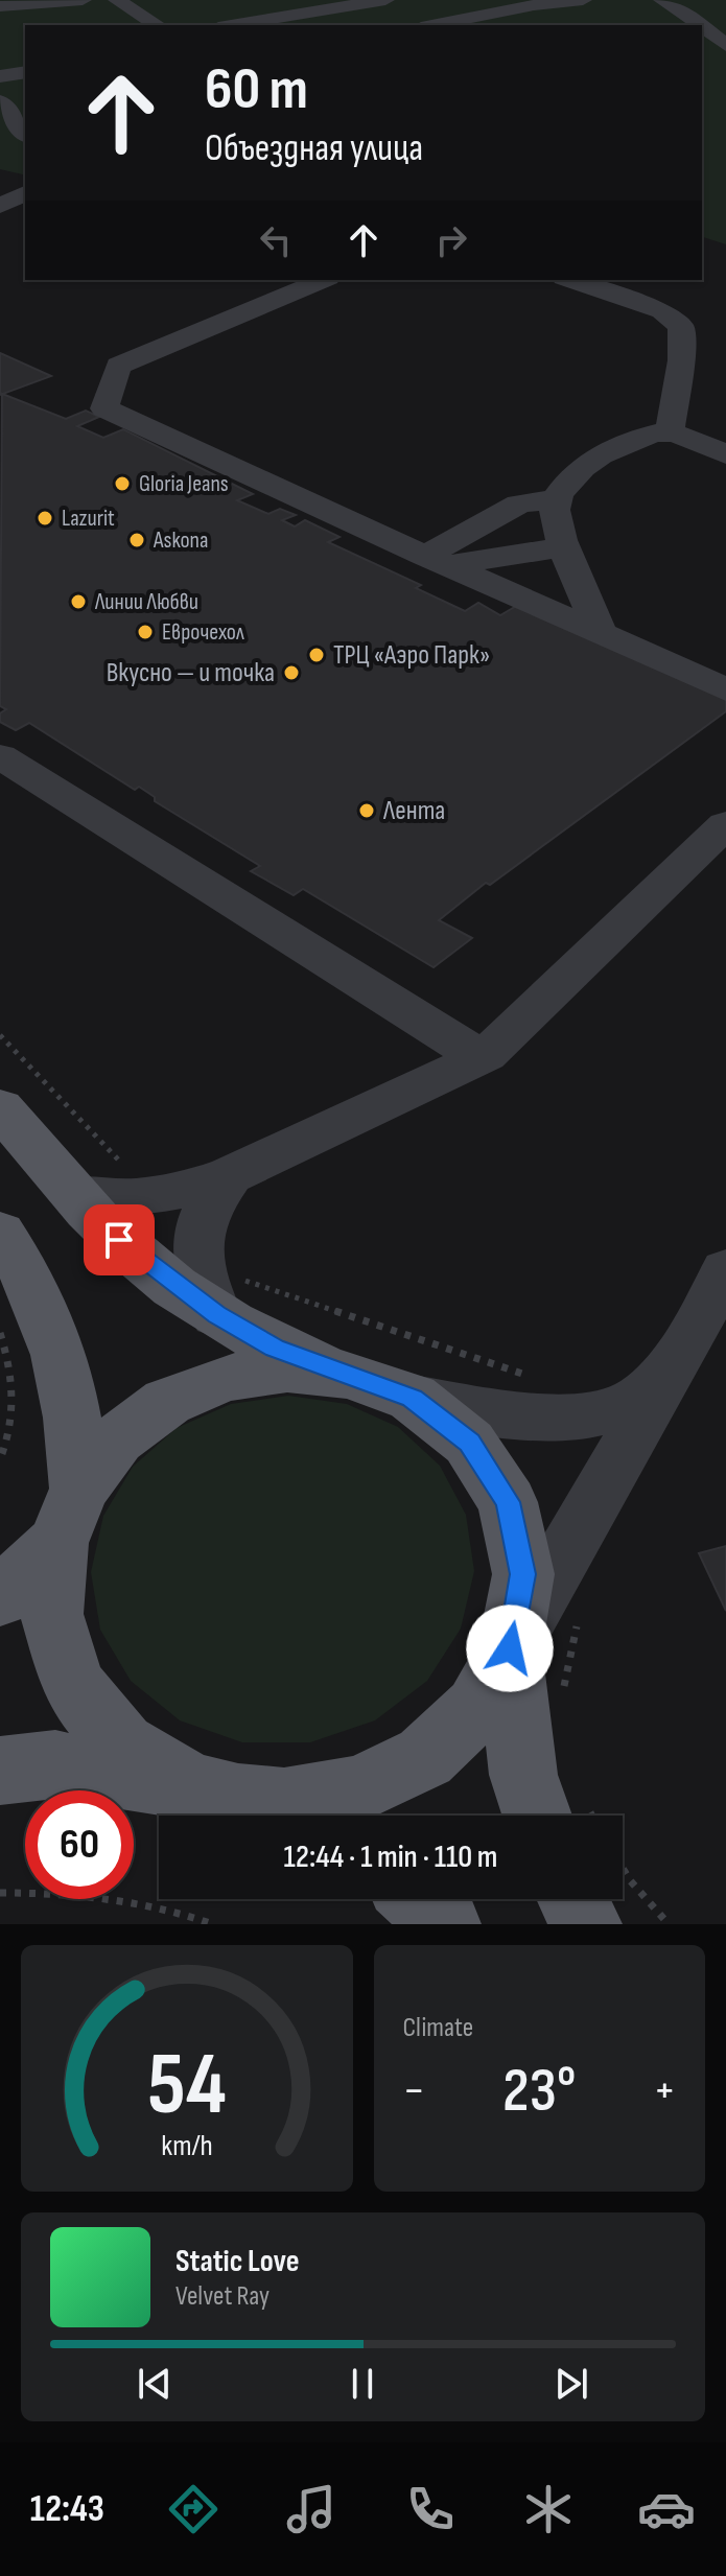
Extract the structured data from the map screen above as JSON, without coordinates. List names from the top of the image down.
{
  "places": [
    "Gloria Jeans",
    "Lazurit",
    "Askona",
    "Линии Любви",
    "Еврочехол",
    "ТРЦ «Аэро Парк»",
    "Вкусно — и точка",
    "Лента"
  ],
  "page": {
    "turn": ["60 m", "Объездная улица"],
    "limit": "60",
    "trip": "12:44 · 1 min · 110 m",
    "tile": "Climate",
    "heat": ["−", "23°", "+"],
    "song": ["Static Love", "Velvet Ray"],
    "tabs": "12:43",
    "gauge": ["54", "km/h"]
  }
}
